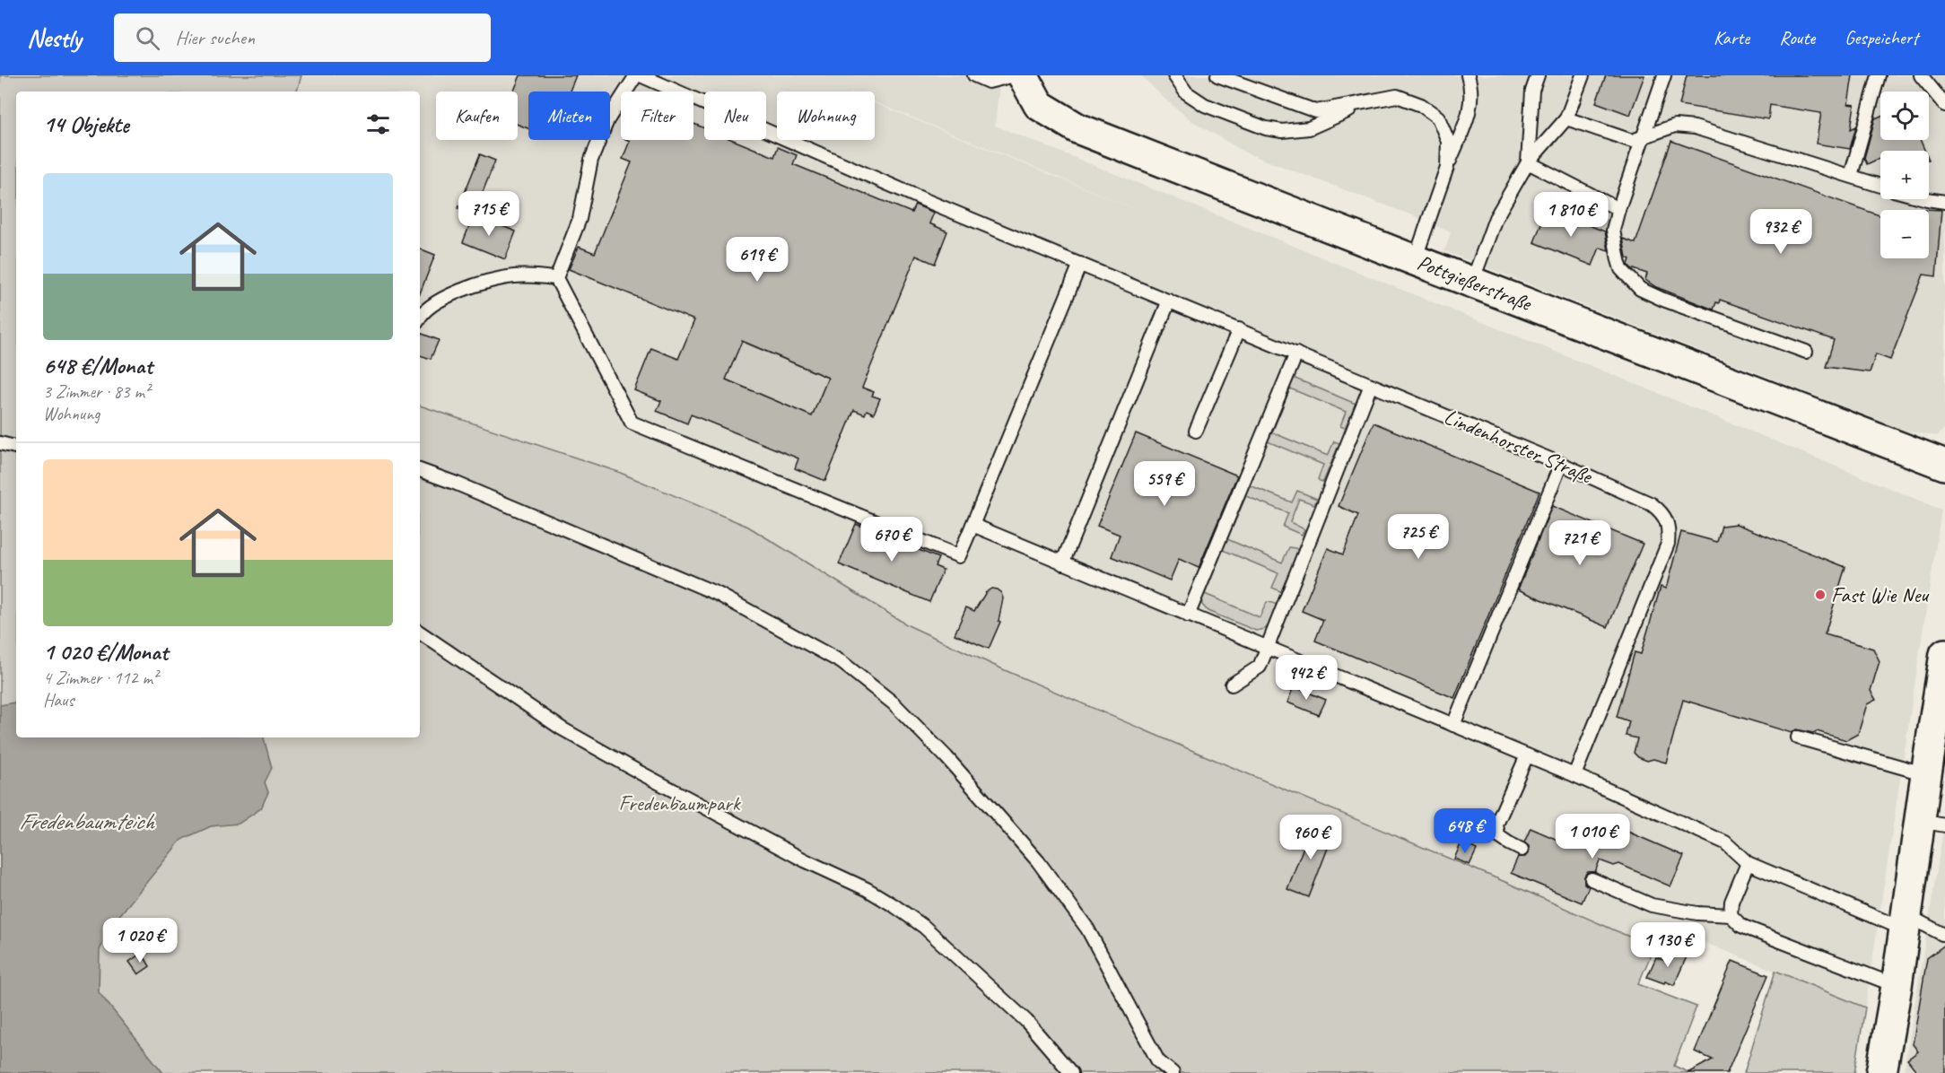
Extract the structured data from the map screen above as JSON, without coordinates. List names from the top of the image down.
{
  "streets": {
    "street": ["Pottgießerstraße"],
    "lane": ["Lindenhorster Straße"]
  },
  "water": ["Fredenbaumteich"],
  "parks": ["Fredenbaumpark"],
  "places": ["Fast Wie Neu"],
  "page": {
    "header": "Nestly",
    "search": "Hier suchen",
    "nav": ["Karte", "Route", "Gespeichert"],
    "map_buttons": ["+", "−"],
    "chip": [
      "Kaufen",
      "Mieten",
      "Filter",
      "Neu",
      "Wohnung"
    ],
    "heading": "14 Objekte",
    "list": [
      {
        "name": "648 €/Monat",
        "note": "3 Zimmer · 83 m² · Wohnung"
      },
      {
        "name": "1 020 €/Monat",
        "note": "4 Zimmer · 112 m² · Haus"
      }
    ],
    "price": [
      "715 €",
      "1 810 €",
      "932 €",
      "619 €",
      "559 €",
      "725 €",
      "670 €",
      "721 €",
      "942 €",
      "648 €",
      "1 010 €",
      "960 €",
      "1 020 €",
      "1 130 €"
    ]
  }
}
